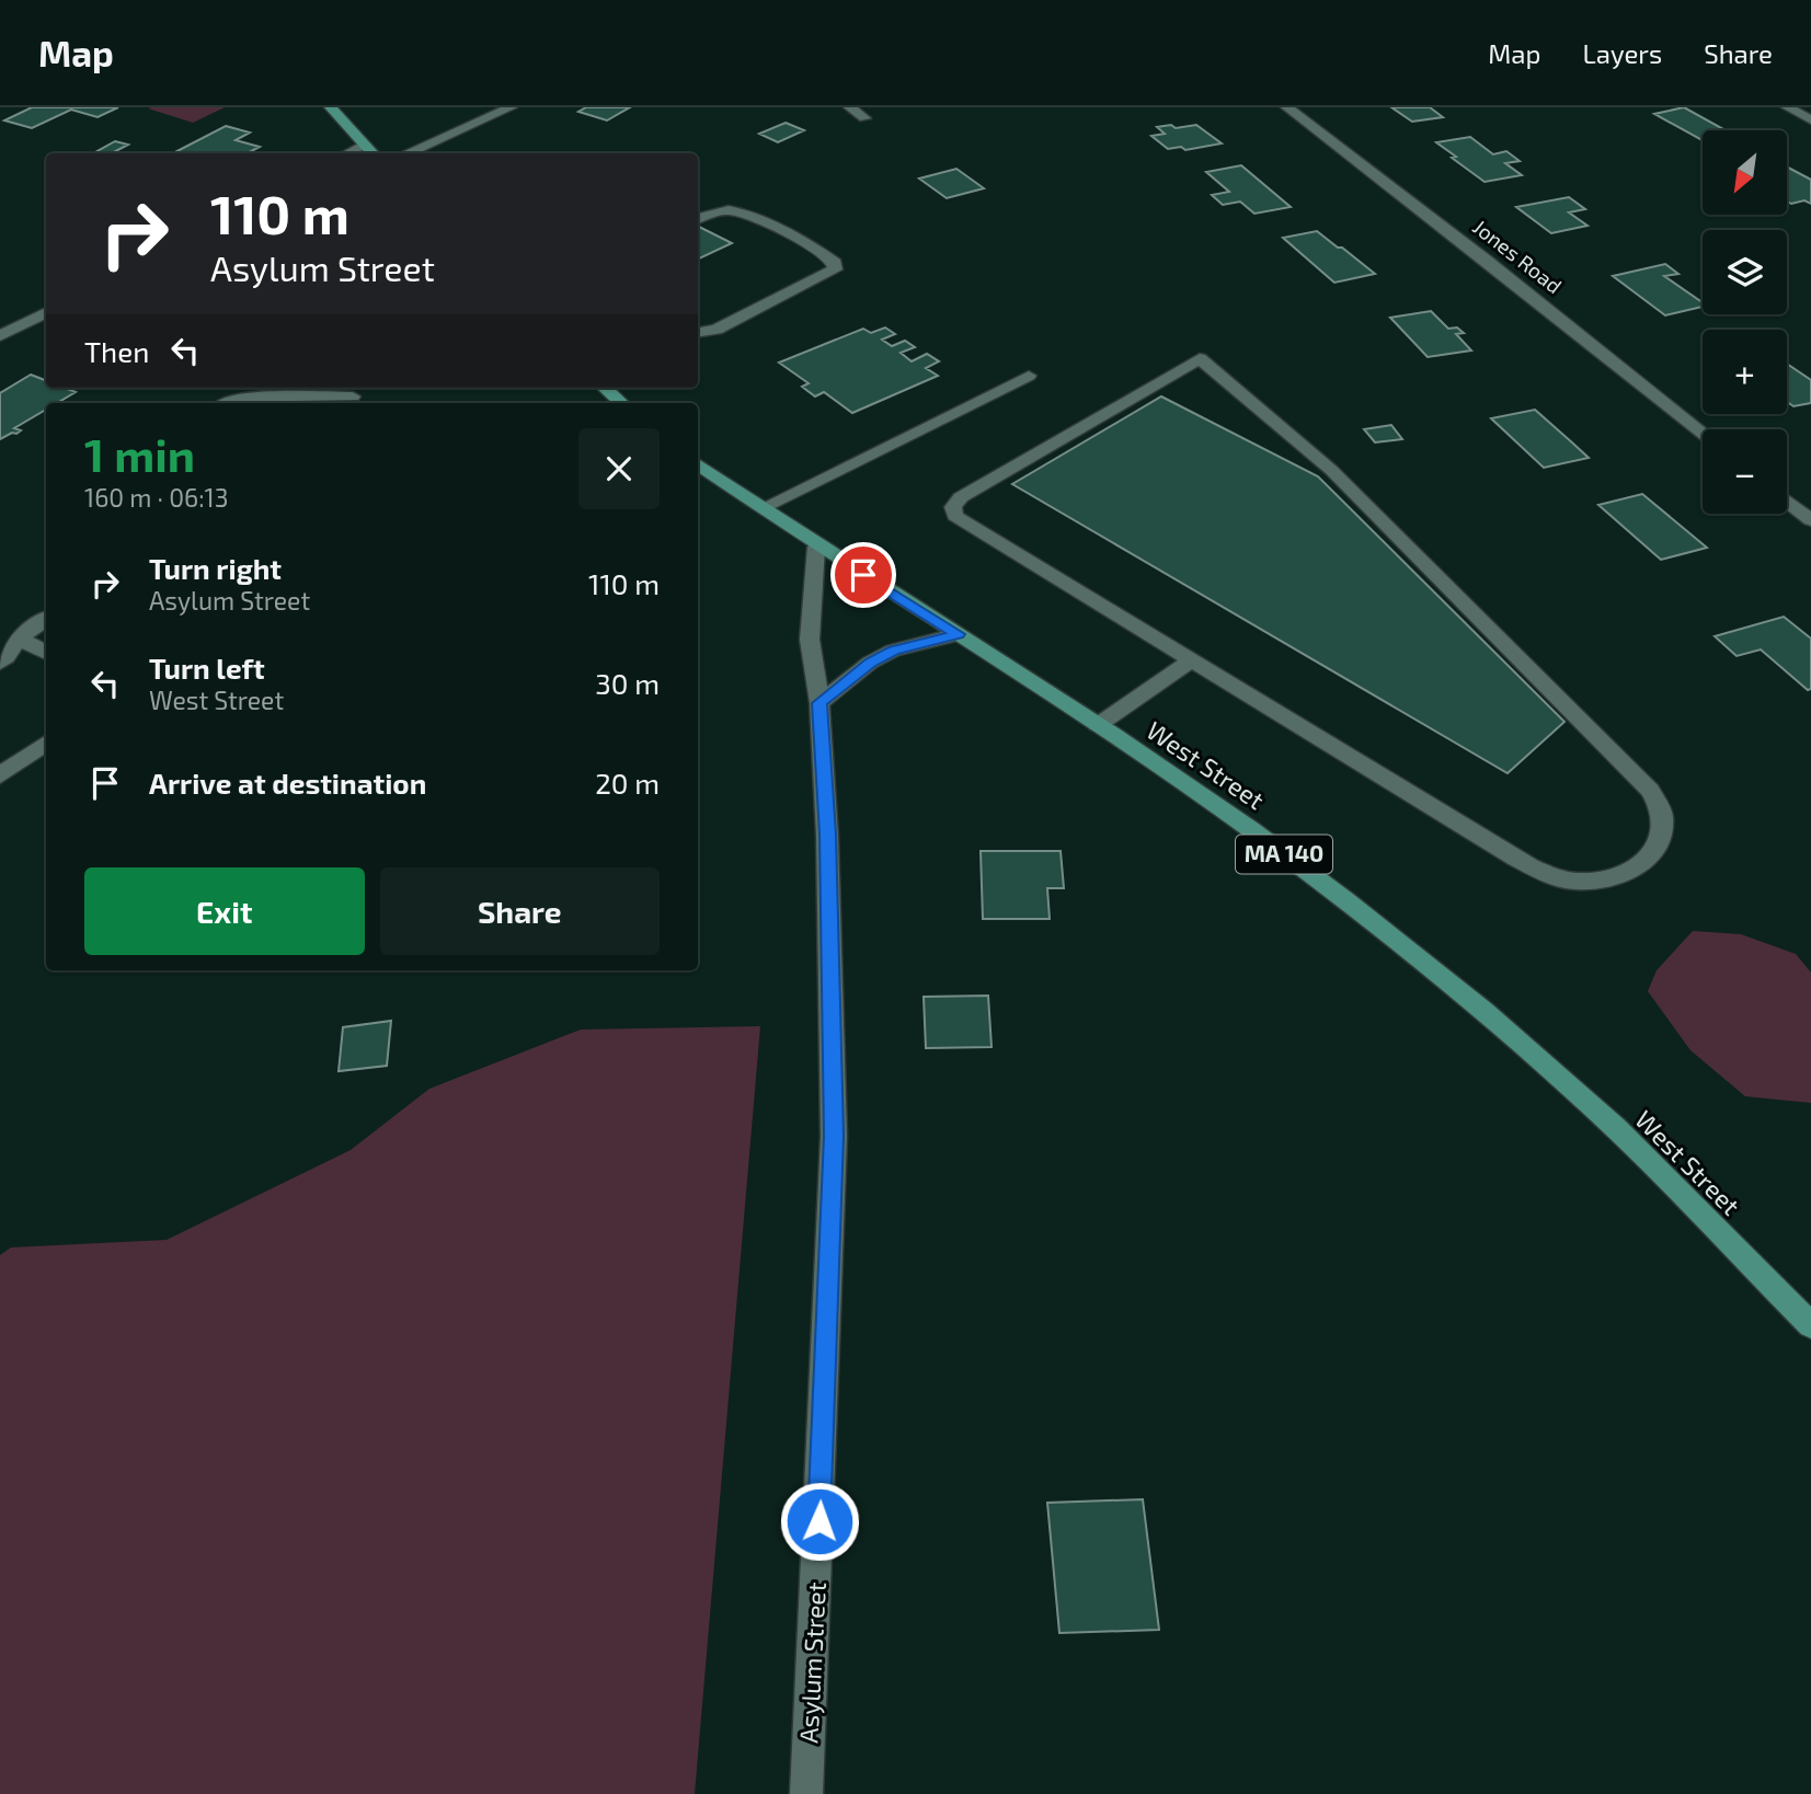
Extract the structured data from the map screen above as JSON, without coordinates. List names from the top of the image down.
{
  "streets": {
    "main road": ["West Street", "MA 140"],
    "street": ["Jones Road", "Asylum Street"]
  },
  "crossings": [
    ["West Street", "Asylum Street"]
  ],
  "north": "bottom left",
  "page": {
    "header": "Map",
    "nav": ["Map", "Layers", "Share"],
    "map_buttons": ["+", "−"],
    "turn": ["110 m", "Asylum Street"],
    "then": "Then",
    "heading": ["1 min", "160 m · 06:13"],
    "list": [
      {
        "name": "Turn right",
        "note": "Asylum Street",
        "value": "110 m"
      },
      {
        "name": "Turn left",
        "note": "West Street",
        "value": "30 m"
      },
      {
        "name": "Arrive at destination",
        "value": "20 m"
      }
    ],
    "buttons": ["Exit", "Share"]
  }
}
